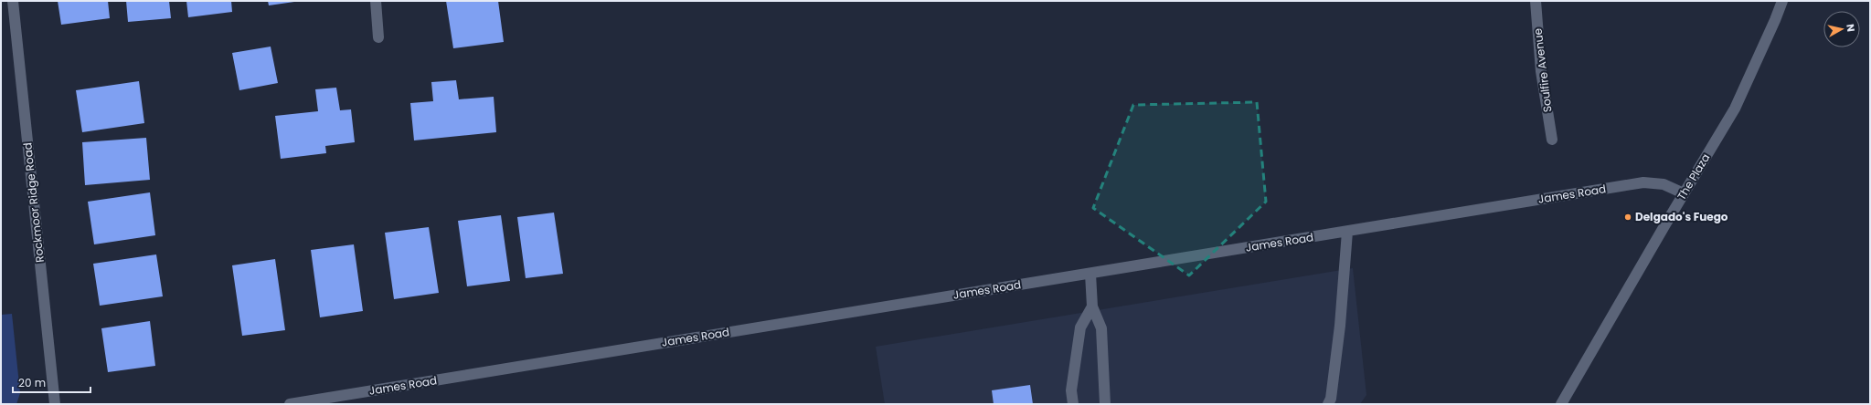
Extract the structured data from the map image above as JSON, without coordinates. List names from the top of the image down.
{
  "streets": {
    "street": [
      "Soulfire Avenue",
      "The Plaza",
      "James Road",
      "Rockmoor Ridge Road"
    ]
  },
  "crossings": [
    ["The Plaza", "James Road"]
  ],
  "places": ["Delgado's Fuego"],
  "scale_bar": "20 m",
  "north": "right"
}
